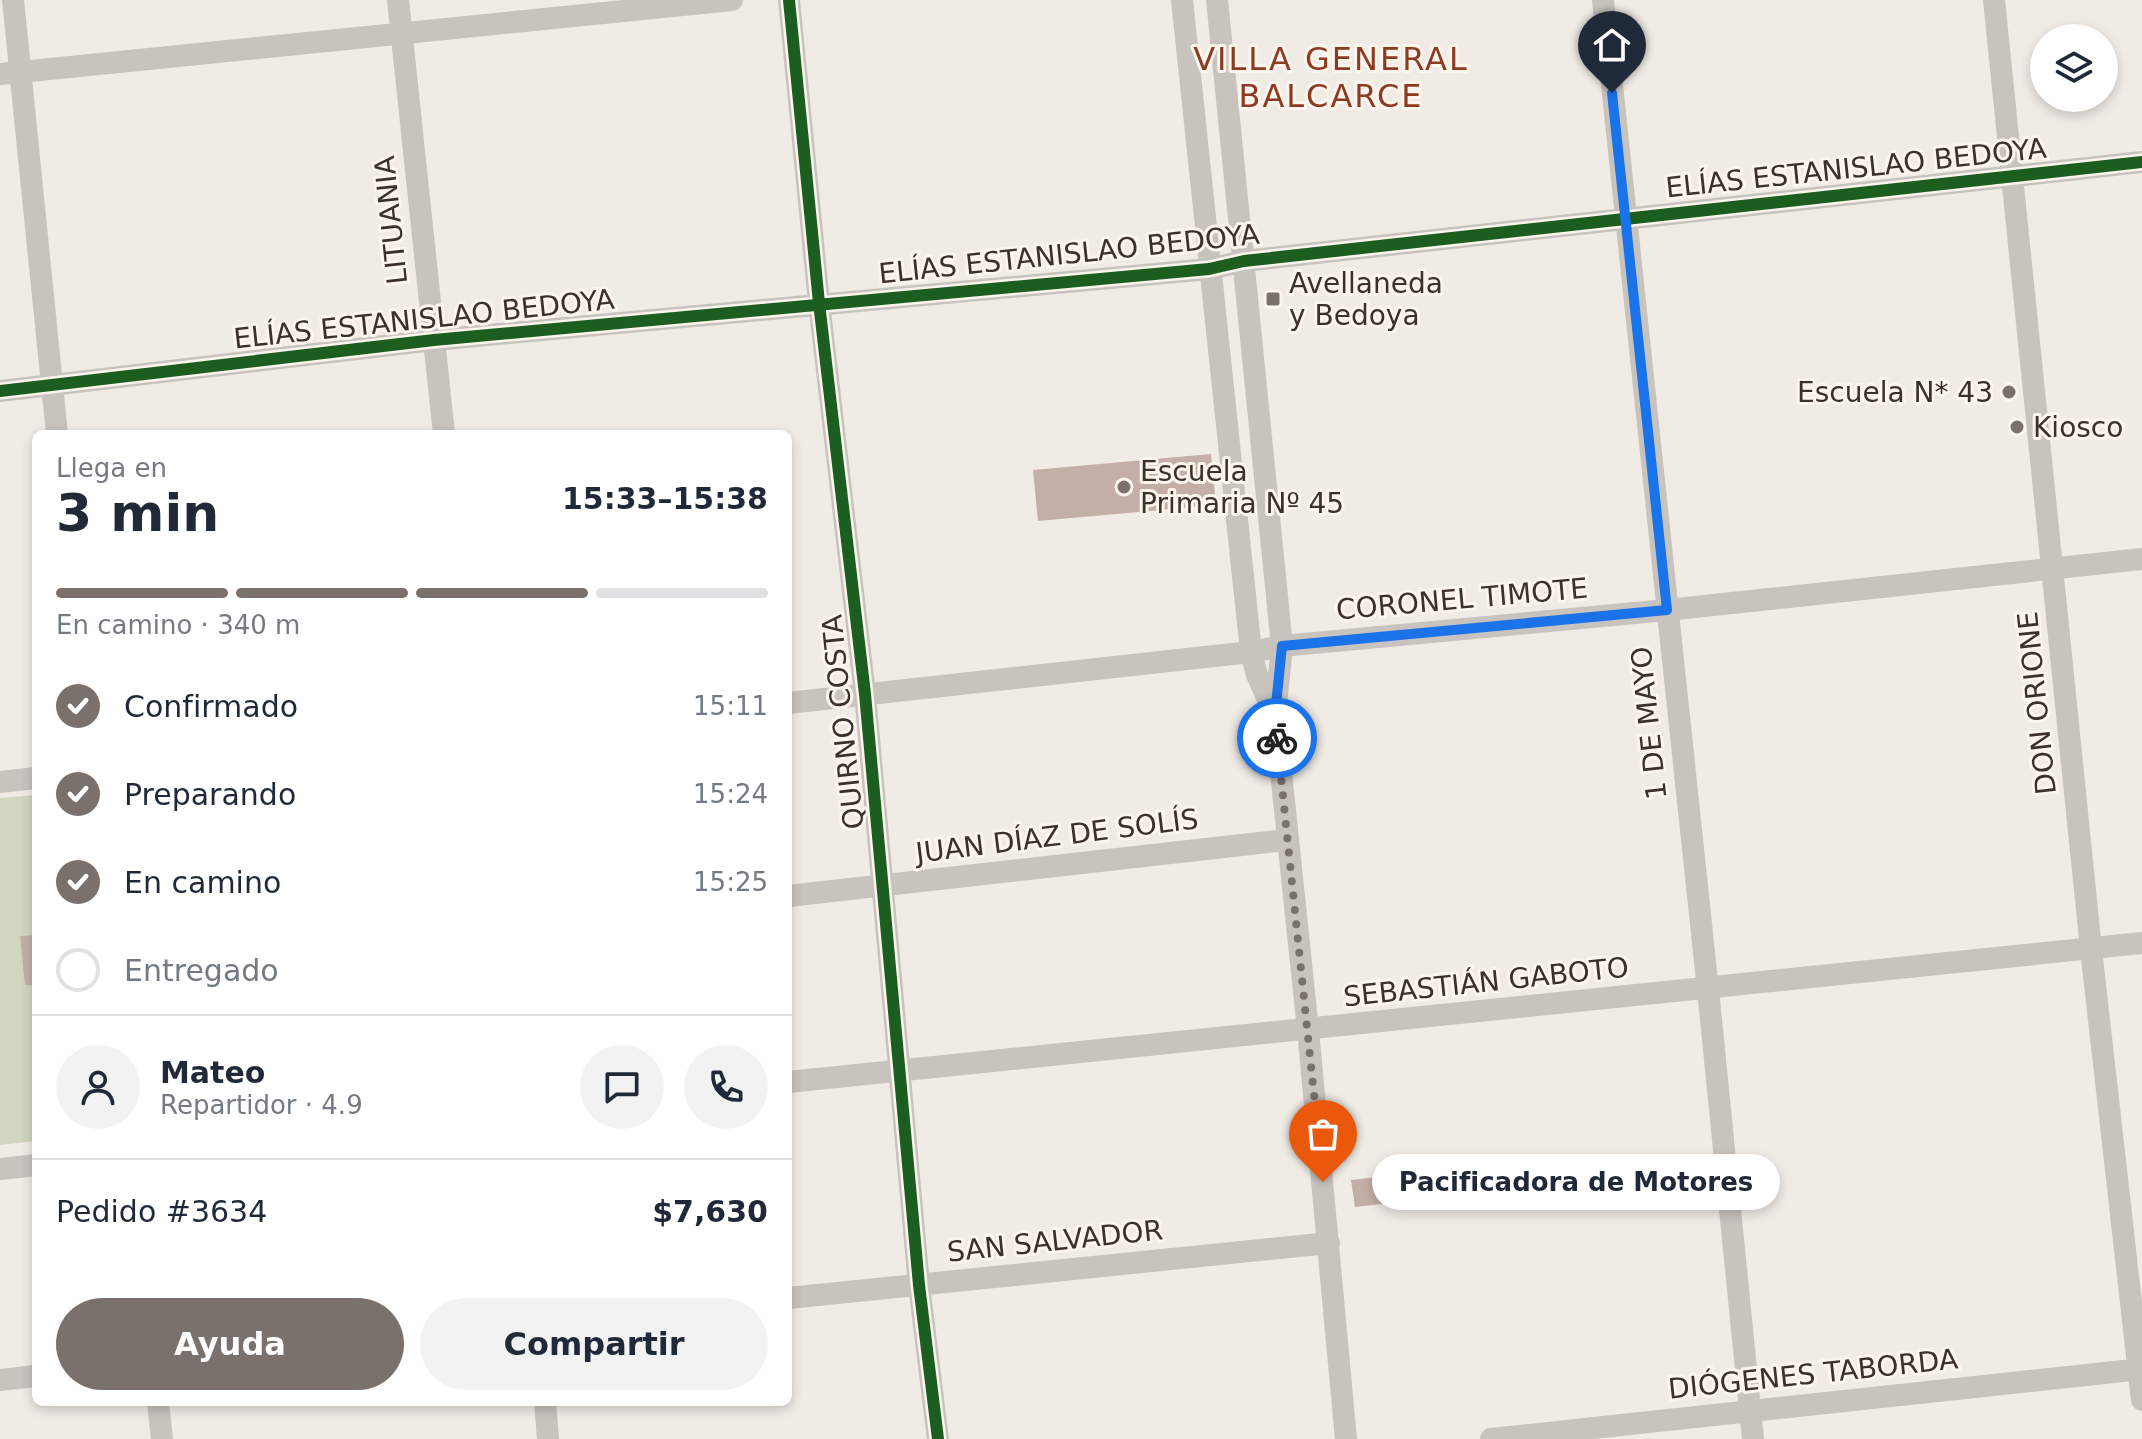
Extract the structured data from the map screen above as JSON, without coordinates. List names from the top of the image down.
{
  "streets": {
    "street": [
      "ELÍAS ESTANISLAO BEDOYA",
      "LITUANIA",
      "CORONEL TIMOTE",
      "DON ORIONE",
      "QUIRNO COSTA",
      "1 DE MAYO",
      "JUAN DÍAZ DE SOLÍS",
      "SEBASTIÁN GABOTO",
      "SAN SALVADOR",
      "DIÓGENES TABORDA"
    ]
  },
  "crossings": [
    ["ELÍAS ESTANISLAO BEDOYA", "LITUANIA"],
    ["ELÍAS ESTANISLAO BEDOYA", "DON ORIONE"],
    ["ELÍAS ESTANISLAO BEDOYA", "QUIRNO COSTA"],
    ["ELÍAS ESTANISLAO BEDOYA", "1 DE MAYO"],
    ["CORONEL TIMOTE", "DON ORIONE"],
    ["CORONEL TIMOTE", "QUIRNO COSTA"],
    ["CORONEL TIMOTE", "1 DE MAYO"],
    ["DON ORIONE", "SEBASTIÁN GABOTO"],
    ["DON ORIONE", "DIÓGENES TABORDA"],
    ["QUIRNO COSTA", "JUAN DÍAZ DE SOLÍS"],
    ["QUIRNO COSTA", "SEBASTIÁN GABOTO"],
    ["QUIRNO COSTA", "SAN SALVADOR"],
    ["1 DE MAYO", "SEBASTIÁN GABOTO"],
    ["1 DE MAYO", "DIÓGENES TABORDA"]
  ],
  "districts": ["VILLA GENERAL BALCARCE"],
  "places": {
    "transit": ["Avellaneda y Bedoya"],
    "other": [
      "Escuela N* 43",
      "Kiosco",
      "Escuela Primaria Nº 45",
      "Pacificadora de Motores"
    ]
  },
  "page": {
    "heading": ["3 min", "Llega en", "15:33–15:38"],
    "panel": [
      "Mateo",
      "Repartidor · 4.9",
      "Pedido #3634",
      "$7,630"
    ],
    "bar": "En camino · 340 m",
    "list": [
      ["Confirmado", "15:11"],
      ["Preparando", "15:24"],
      ["En camino", "15:25"],
      "Entregado"
    ],
    "bubble": "Pacificadora de Motores",
    "buttons": ["Ayuda", "Compartir"]
  }
}
